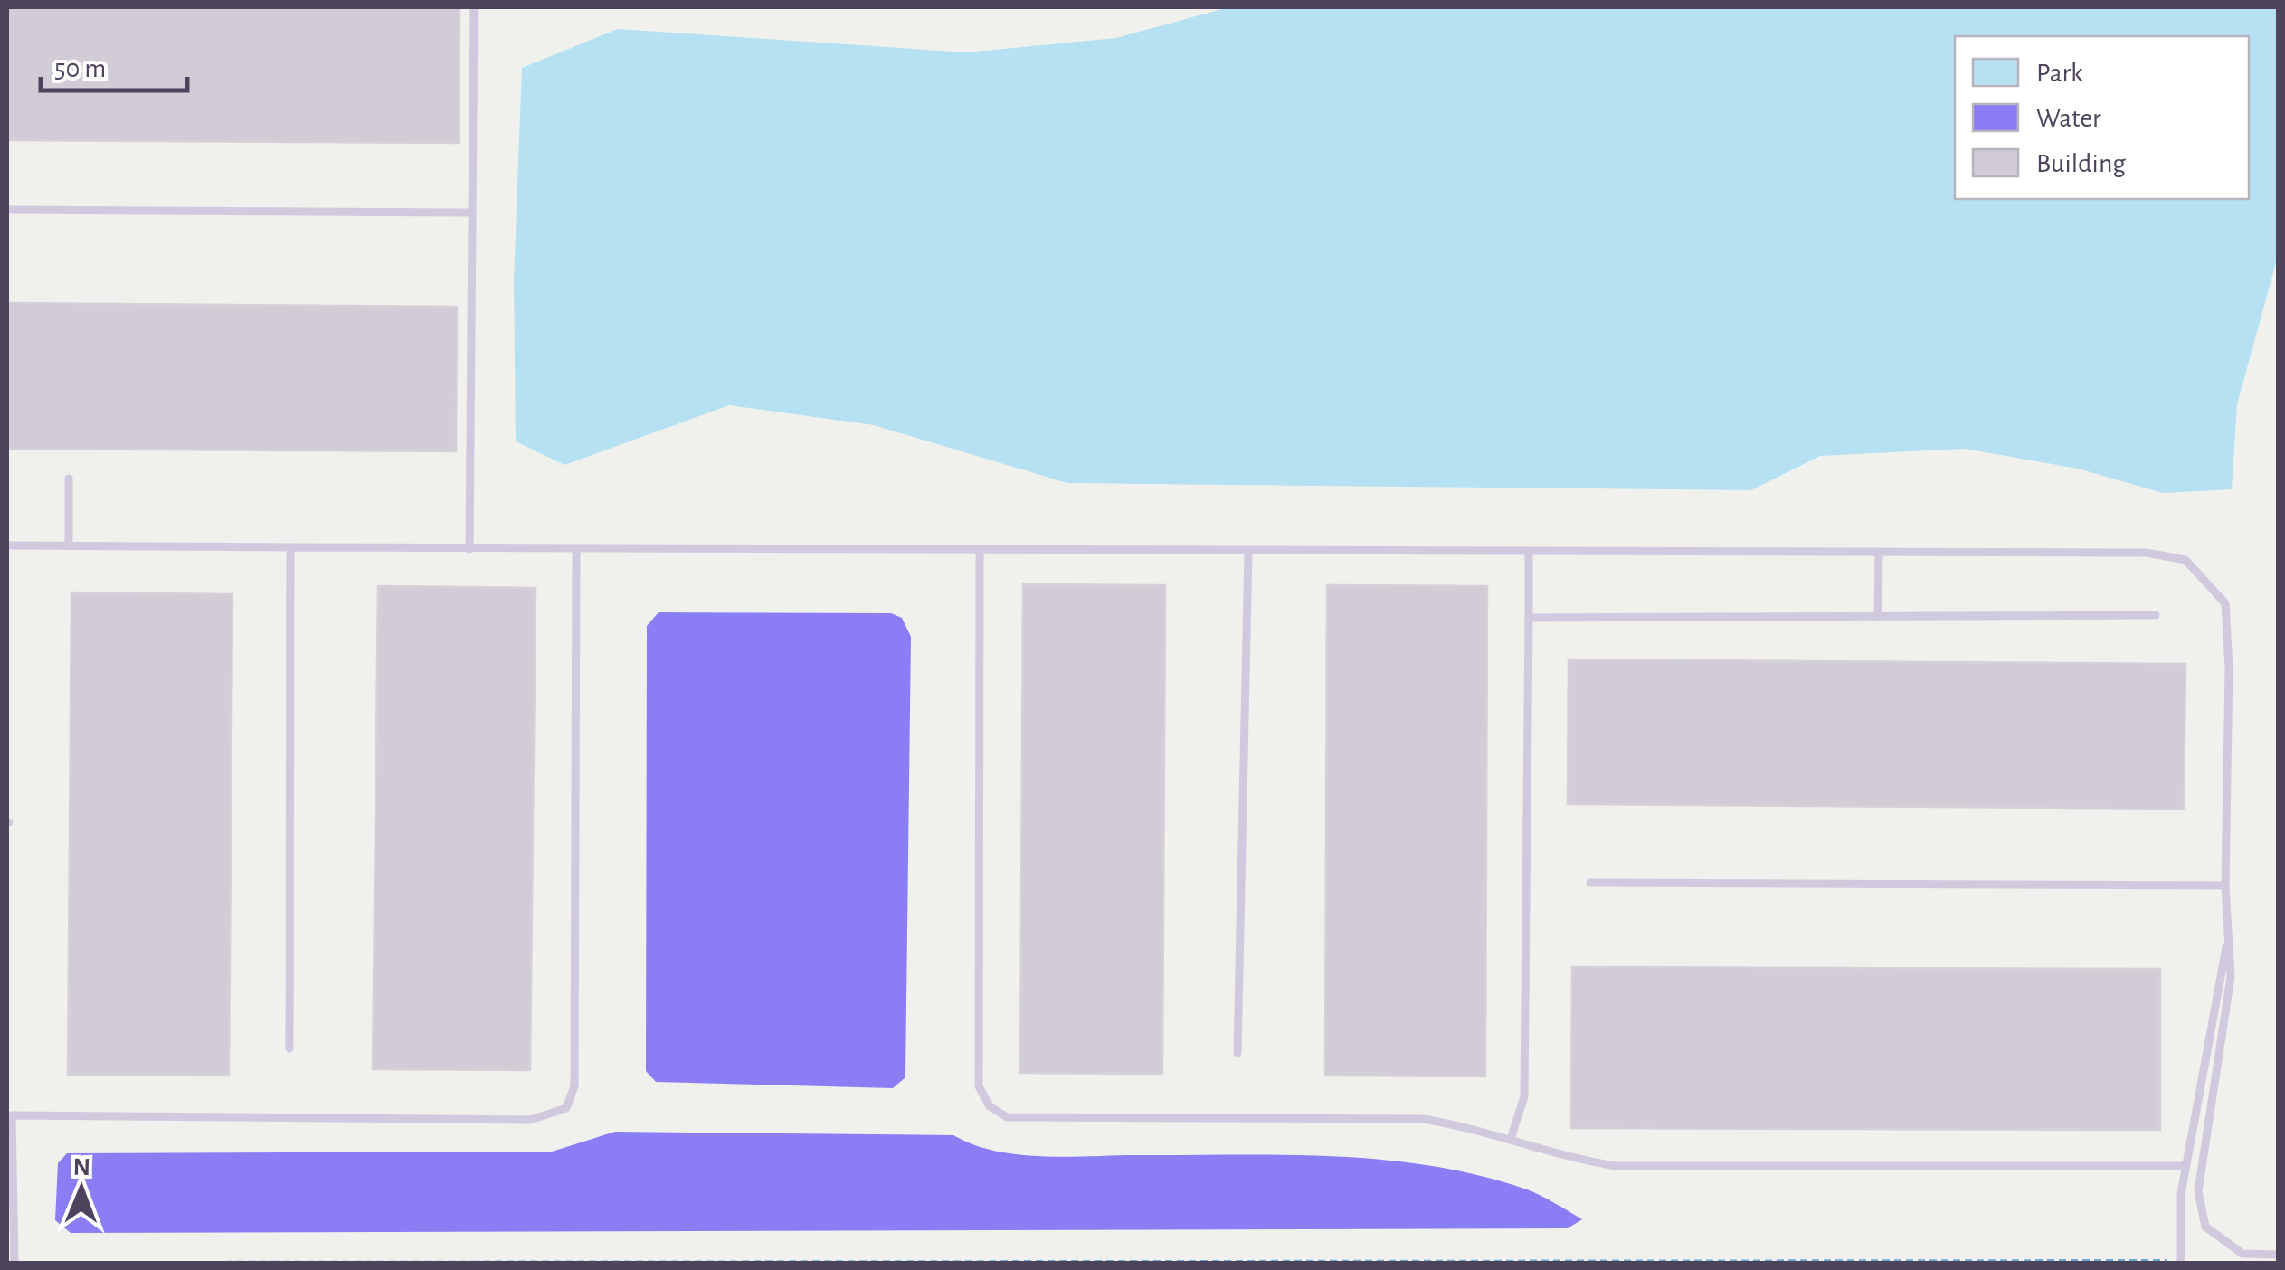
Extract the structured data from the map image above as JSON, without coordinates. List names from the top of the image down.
{
  "legend": ["Park", "Water", "Building"],
  "scale_bar": "50 m",
  "north": "top"
}
